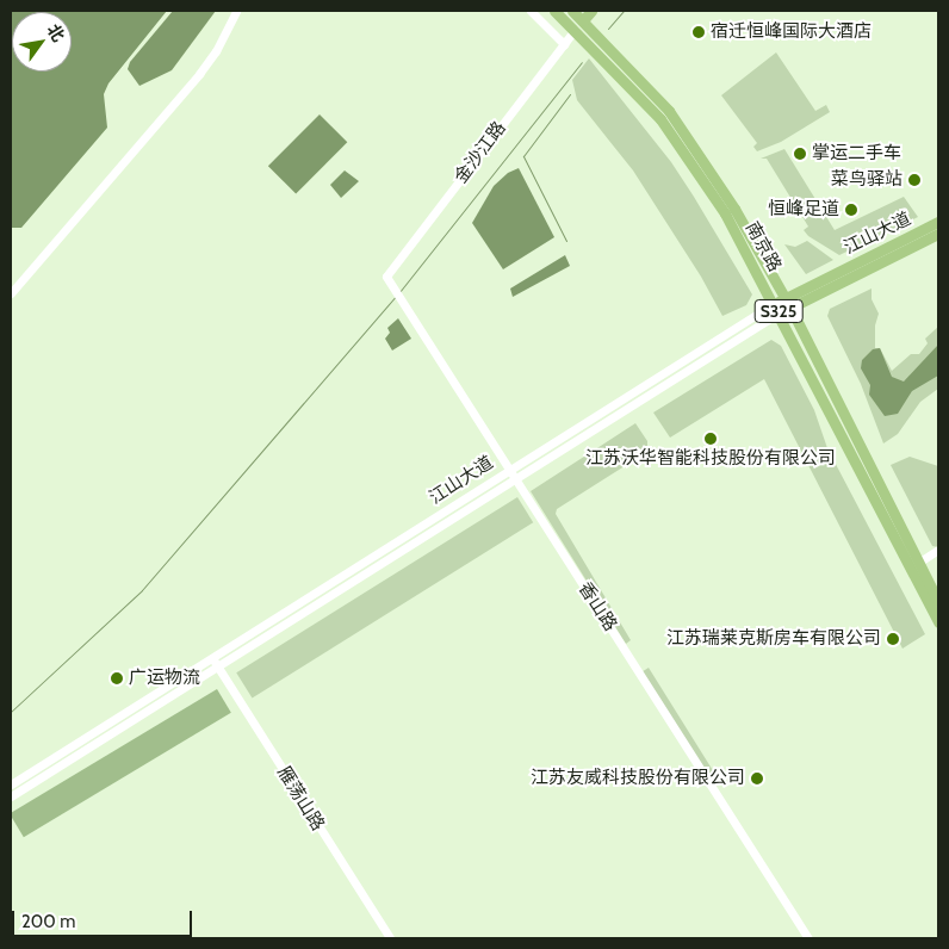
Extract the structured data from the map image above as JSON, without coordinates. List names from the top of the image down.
{
  "streets": {
    "main road": ["江山大道", "南京路", "S325"],
    "street": ["金沙江路", "香山路", "雁荡山路"]
  },
  "crossings": [
    ["金沙江路", "南京路"],
    ["金沙江路", "香山路"],
    ["江山大道", "南京路"],
    ["江山大道", "香山路"],
    ["江山大道", "雁荡山路"]
  ],
  "places": [
    "宿迁恒峰国际大酒店",
    "掌运二手车",
    "菜鸟驿站",
    "恒峰足道",
    "江苏沃华智能科技股份有限公司",
    "江苏瑞莱克斯房车有限公司",
    "广运物流",
    "江苏友威科技股份有限公司"
  ],
  "scale_bar": "200 m",
  "north": "top right"
}
